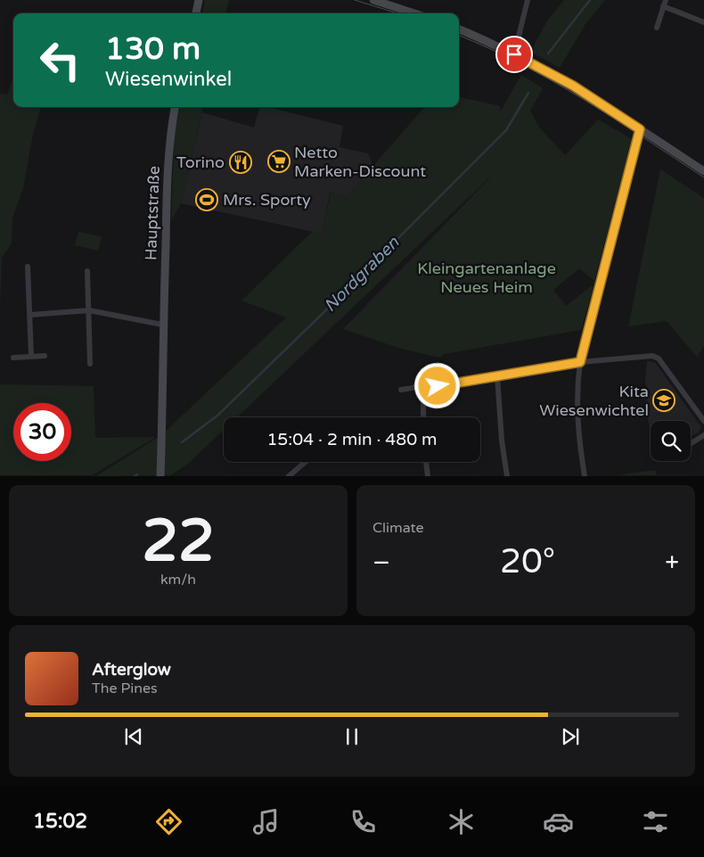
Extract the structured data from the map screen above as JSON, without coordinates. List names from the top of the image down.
{
  "streets": {
    "main road": ["Hauptstraße"]
  },
  "water": ["Nordgraben"],
  "parks": ["Kleingartenanlage Neues Heim"],
  "places": {
    "supermarket": ["Netto Marken-Discount"],
    "restaurant": ["Torino"],
    "sports": ["Mrs. Sporty"],
    "school or university": ["Kita Wiesenwichtel"]
  },
  "page": {
    "turn": ["130 m", "Wiesenwinkel"],
    "limit": "30",
    "trip": "15:04 · 2 min · 480 m",
    "tile": [
      ["22", "km/h"],
      "Climate"
    ],
    "heat": ["−", "20°", "+"],
    "song": ["Afterglow", "The Pines"],
    "tabs": "15:02"
  }
}
